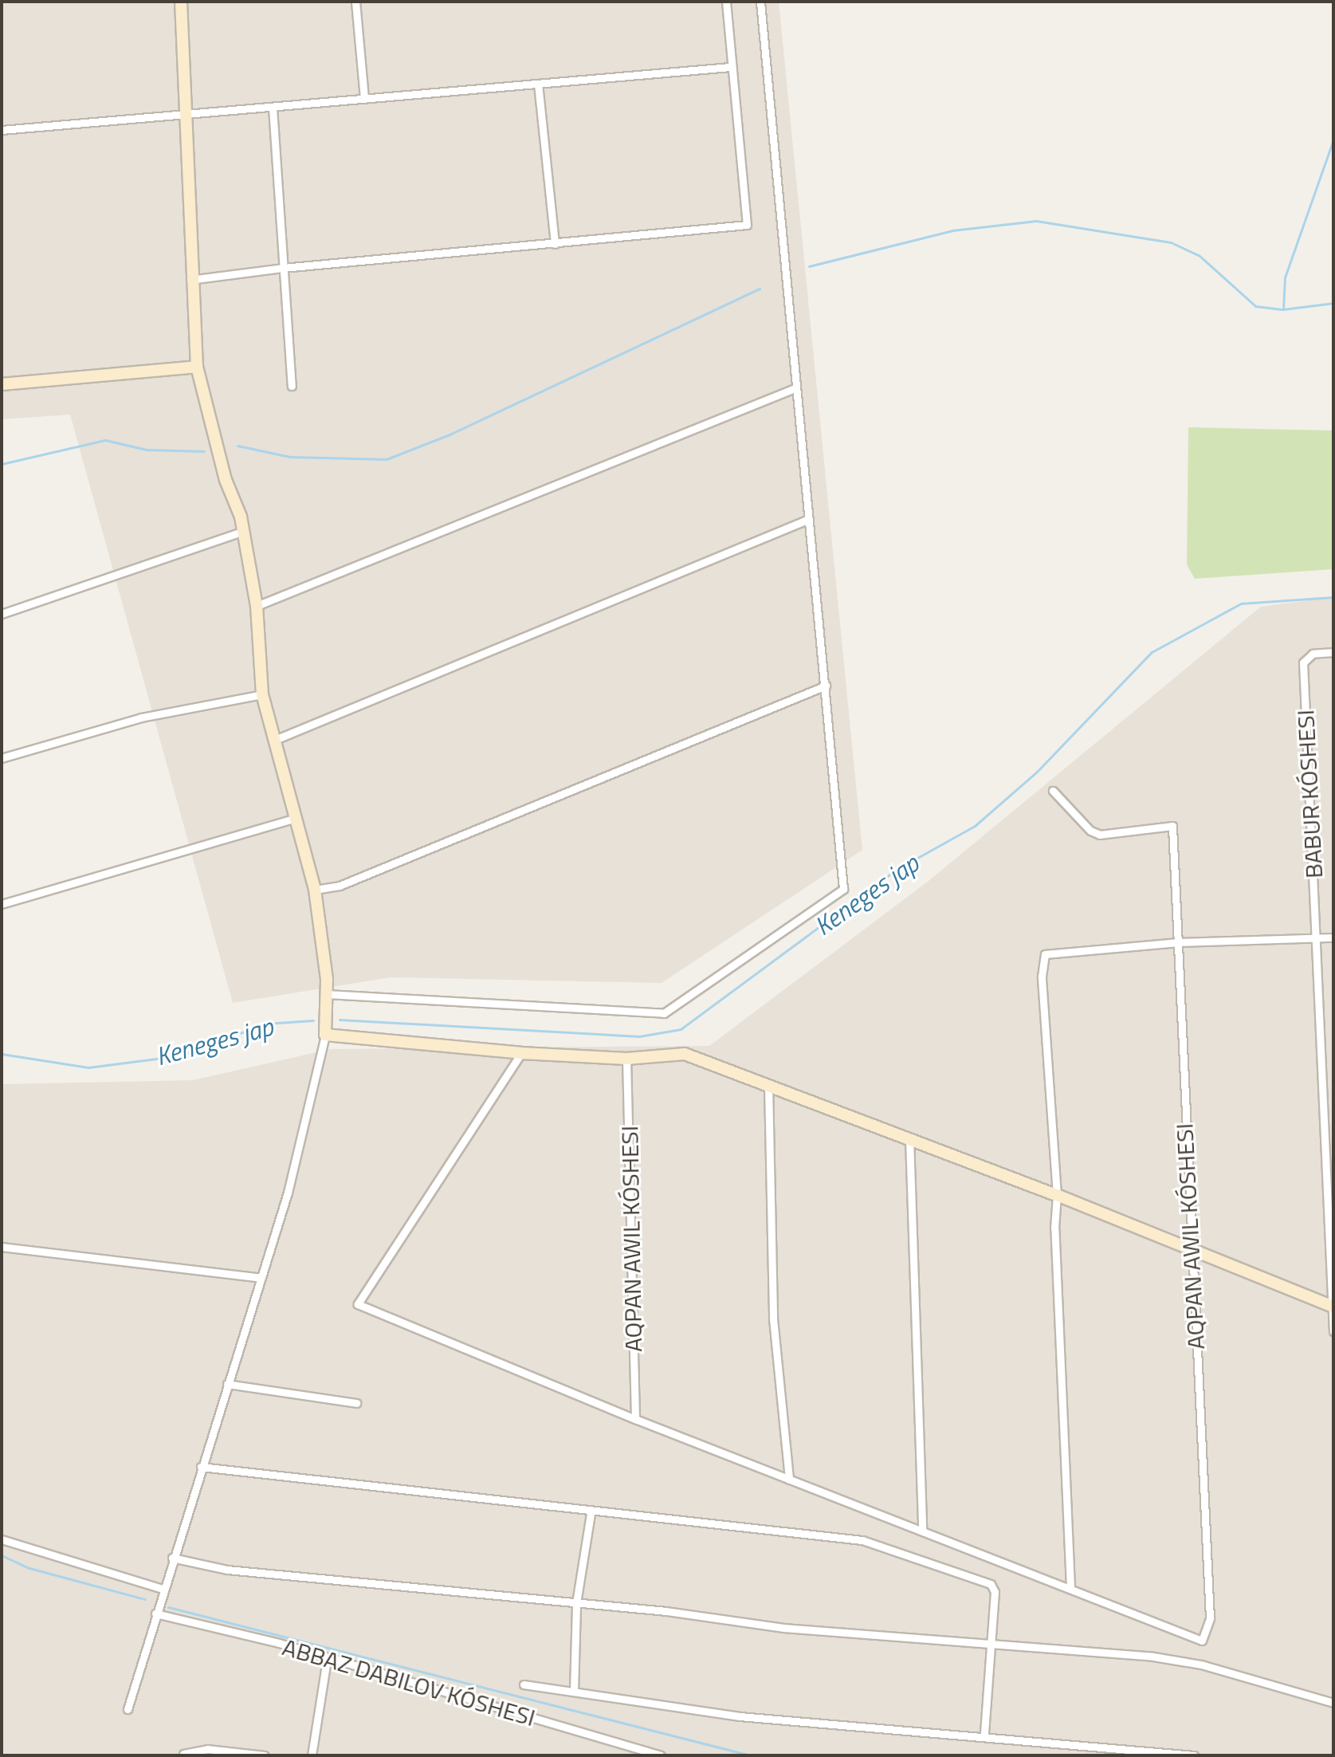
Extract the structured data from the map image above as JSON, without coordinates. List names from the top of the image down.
{
  "streets": {
    "street": ["BABUR KÓSHESI", "ABBAZ DABILOV KÓSHESI"]
  },
  "water": ["Keneges jap"]
}
